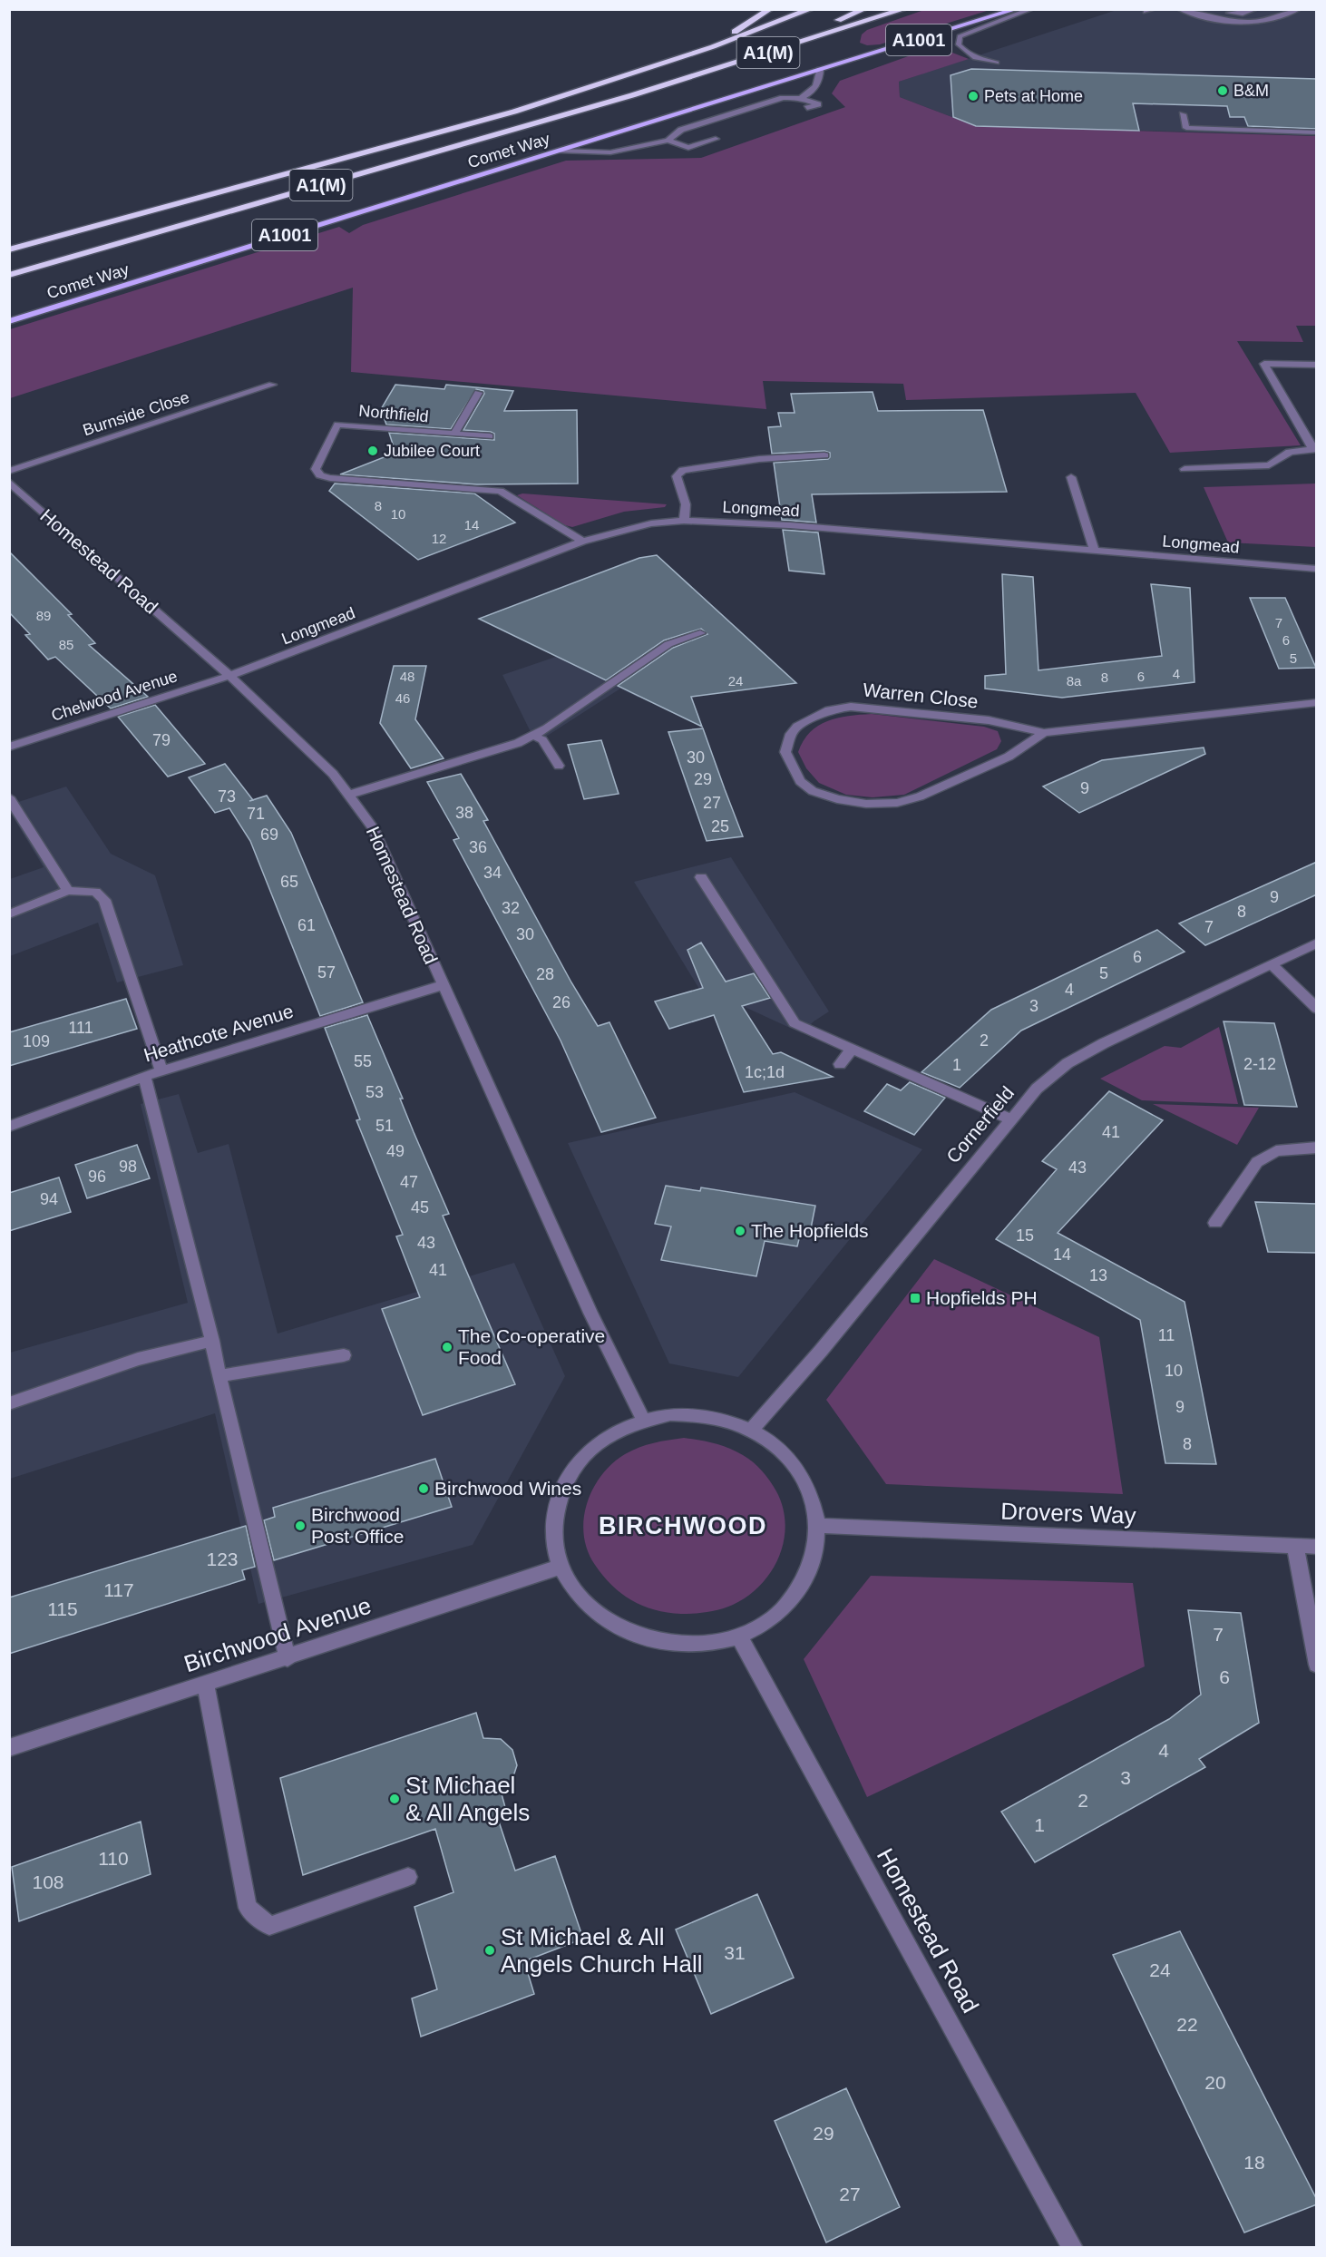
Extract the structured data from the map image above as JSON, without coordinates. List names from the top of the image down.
{
  "streets": {
    "highway": ["A1(M)"],
    "main road": ["A1001", "Comet Way"],
    "street": [
      "Burnside Close",
      "Northfield",
      "Longmead",
      "Homestead Road",
      "Chelwood Avenue",
      "Warren Close",
      "Heathcote Avenue",
      "Cornerfield",
      "Drovers Way",
      "Birchwood Avenue"
    ]
  },
  "crossings": [
    ["Northfield", "Longmead"],
    ["Longmead", "Homestead Road"],
    ["Longmead", "Chelwood Avenue"],
    ["Homestead Road", "Chelwood Avenue"],
    ["Homestead Road", "Heathcote Avenue"]
  ],
  "districts": ["BIRCHWOOD"],
  "places": {
    "other": [
      "B&M",
      "Pets at Home",
      "Jubilee Court",
      "The Hopfields",
      "The Co-operative Food",
      "Birchwood Wines",
      "Birchwood Post Office",
      "St Michael & All Angels",
      "St Michael & All Angels Church Hall"
    ],
    "transit": ["Hopfields PH"]
  },
  "house_numbers": [
    "8",
    "10",
    "14",
    "12",
    "89",
    "7",
    "6",
    "85",
    "5",
    "4",
    "48",
    "6",
    "8",
    "24",
    "8a",
    "46",
    "79",
    "30",
    "29",
    "9",
    "73",
    "27",
    "38",
    "71",
    "25",
    "69",
    "36",
    "34",
    "65",
    "9",
    "32",
    "8",
    "61",
    "7",
    "30",
    "6",
    "57",
    "5",
    "28",
    "4",
    "26",
    "3",
    "111",
    "2",
    "109",
    "55",
    "2-12",
    "1",
    "1c;1d",
    "53",
    "51",
    "41",
    "49",
    "98",
    "43",
    "96",
    "47",
    "94",
    "45",
    "15",
    "43",
    "14",
    "41",
    "13",
    "11",
    "10",
    "9",
    "8",
    "123",
    "117",
    "115",
    "7",
    "6",
    "4",
    "3",
    "2",
    "1",
    "110",
    "108",
    "31",
    "24",
    "22",
    "20",
    "29",
    "18",
    "27"
  ]
}
